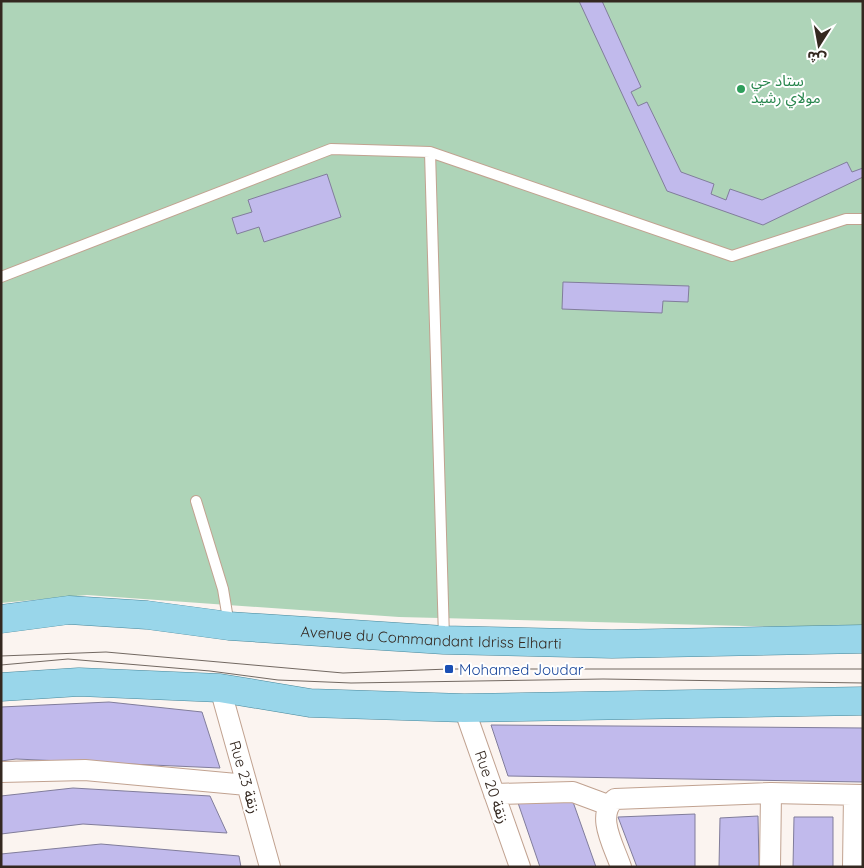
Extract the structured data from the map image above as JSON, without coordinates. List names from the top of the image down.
{
  "streets": {
    "main road": ["Avenue du Commandant Idriss Elharti"],
    "street": ["Rue 23 زنقة", "Rue 20 زنقة"]
  },
  "places": {
    "other": ["ستاد حي مولاي رشيد"],
    "transit": ["Mohamed Joudar"]
  },
  "north": "bottom"
}
